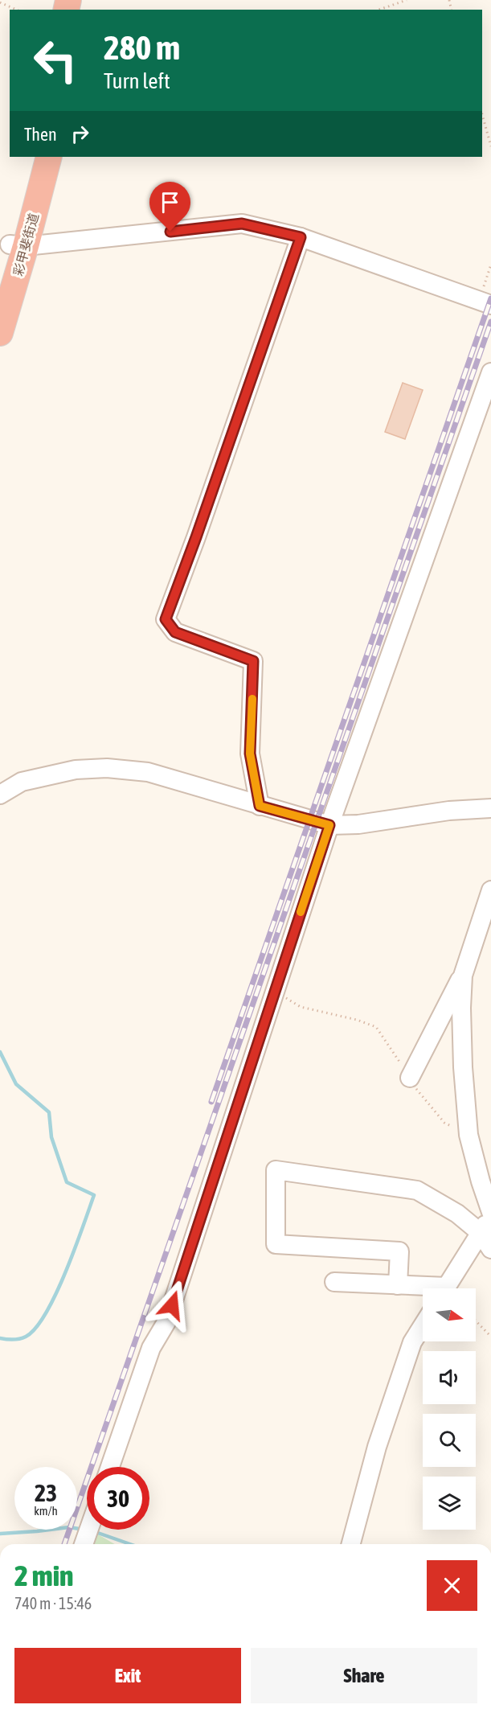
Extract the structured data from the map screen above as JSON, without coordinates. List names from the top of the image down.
{
  "streets": {
    "highway": ["彩甲斐街道"]
  },
  "north": "right",
  "page": {
    "turn": ["280 m", "Turn left"],
    "then": "Then",
    "speed": "23 km/h",
    "limit": "30",
    "heading": ["2 min", "740 m · 15:46"],
    "buttons": ["Exit", "Share"]
  }
}
